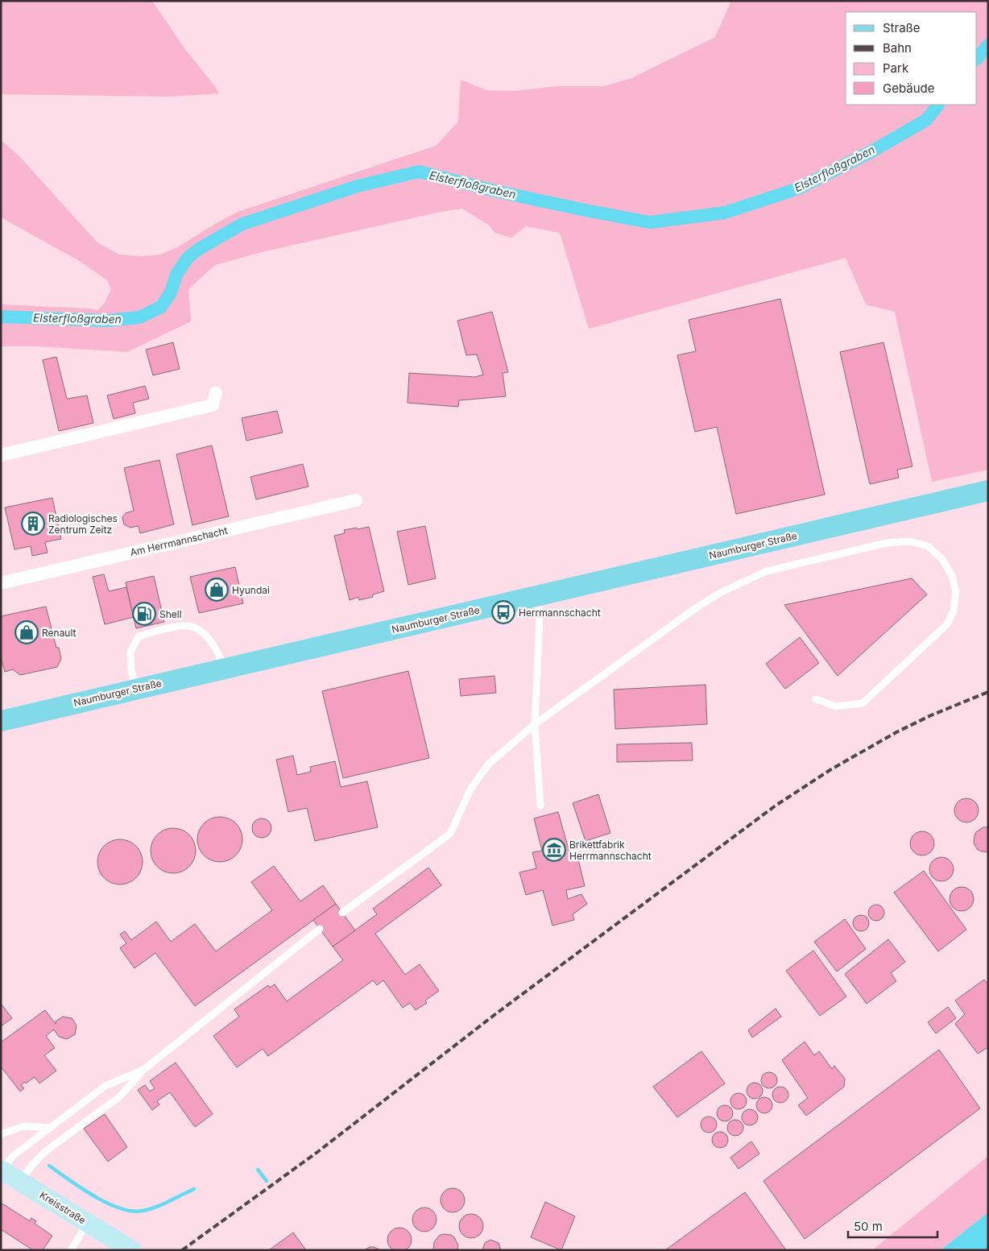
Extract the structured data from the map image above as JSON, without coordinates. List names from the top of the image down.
{
  "streets": {
    "main road": ["Naumburger Straße", "Kreisstraße"],
    "street": ["Am Herrmannschacht"]
  },
  "water": ["Elsterfloßgraben"],
  "places": {
    "building": ["Radiologisches Zentrum Zeitz"],
    "shop": ["Hyundai", "Renault"],
    "bus stop": ["Herrmannschacht"],
    "fuel station": ["Shell"],
    "museum": ["Brikettfabrik Herrmannschacht"]
  },
  "legend": [
    "Straße",
    "Bahn",
    "Park",
    "Gebäude"
  ],
  "scale_bar": "50 m"
}
